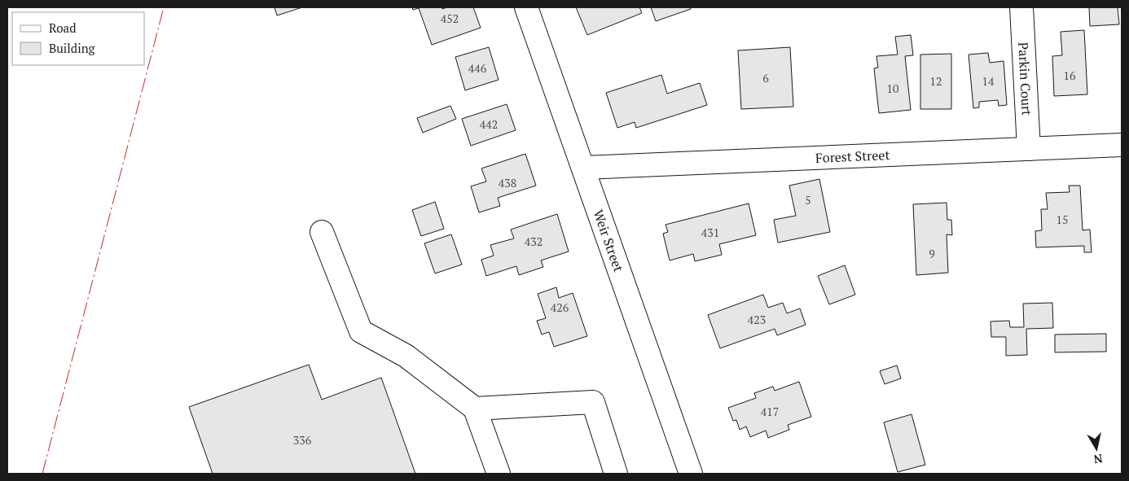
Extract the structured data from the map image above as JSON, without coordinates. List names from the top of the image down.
{
  "streets": {
    "street": ["Parkin Court", "Forest Street", "Weir Street"]
  },
  "crossings": [
    ["Parkin Court", "Forest Street"],
    ["Forest Street", "Weir Street"]
  ],
  "house_numbers": [
    "452",
    "446",
    "16",
    "6",
    "12",
    "14",
    "10",
    "442",
    "438",
    "5",
    "15",
    "431",
    "432",
    "9",
    "426",
    "423",
    "417",
    "336"
  ],
  "legend": ["Road", "Building"],
  "north": "bottom"
}
